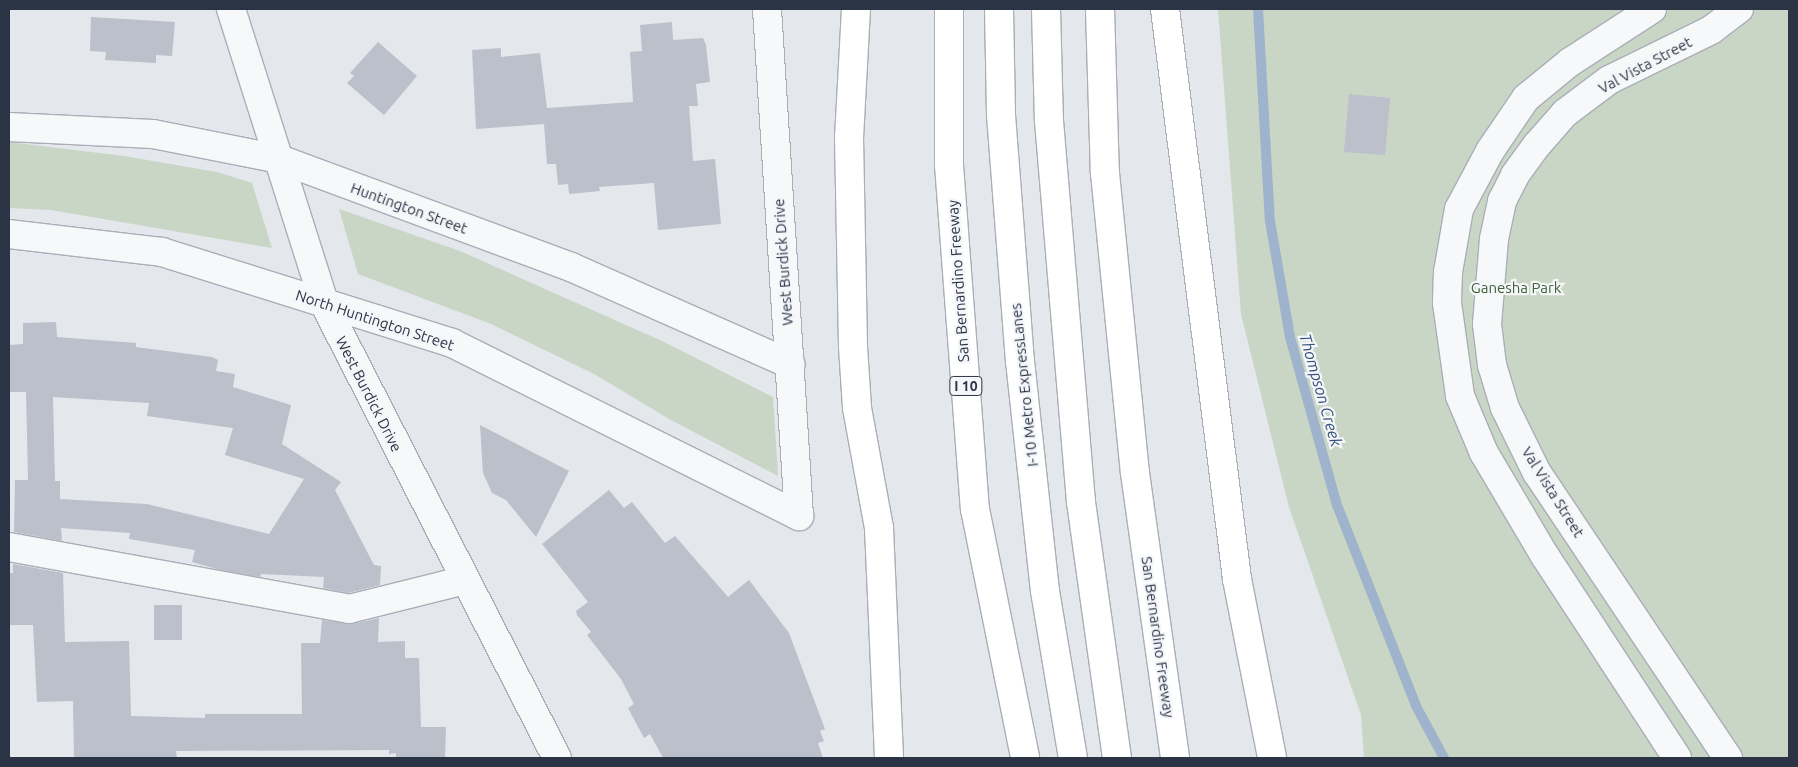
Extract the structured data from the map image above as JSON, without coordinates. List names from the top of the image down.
{
  "streets": {
    "highway": ["San Bernardino Freeway", "I-10 Metro ExpressLanes", "I 10"],
    "street": [
      "Val Vista Street",
      "Huntington Street",
      "West Burdick Drive",
      "North Huntington Street"
    ]
  },
  "crossings": [
    ["Huntington Street", "West Burdick Drive"],
    ["West Burdick Drive", "North Huntington Street"]
  ],
  "water": ["Thompson Creek"],
  "parks": ["Ganesha Park"]
}
